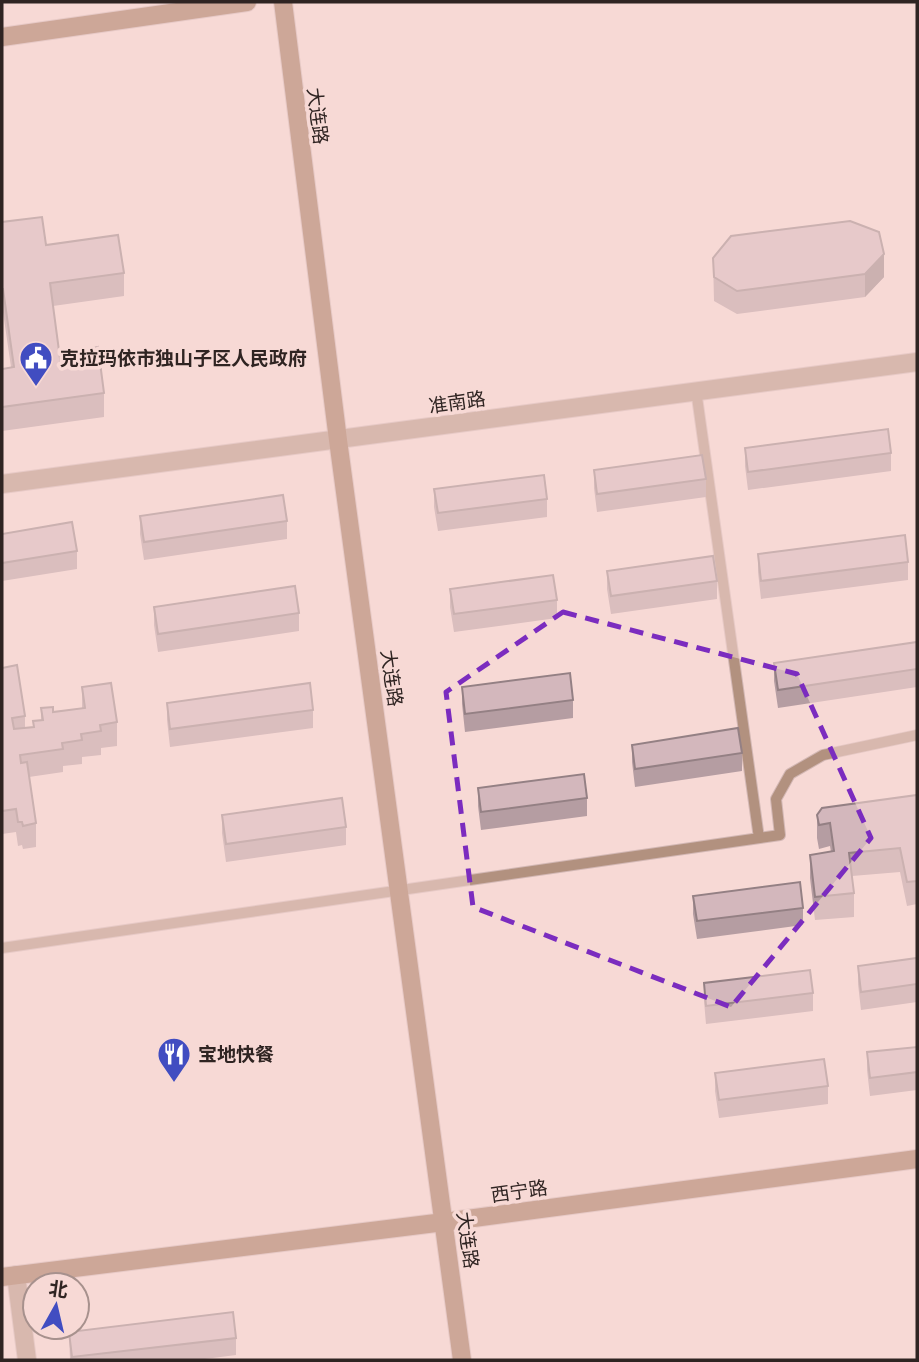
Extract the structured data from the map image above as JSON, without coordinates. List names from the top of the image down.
{
  "streets": {
    "street": ["大连路", "准南路", "西宁路"]
  },
  "crossings": [
    ["大连路", "准南路"],
    ["大连路", "西宁路"]
  ],
  "places": {
    "public building": ["克拉玛依市独山子区人民政府"],
    "restaurant": ["宝地快餐"]
  },
  "north": "top"
}
